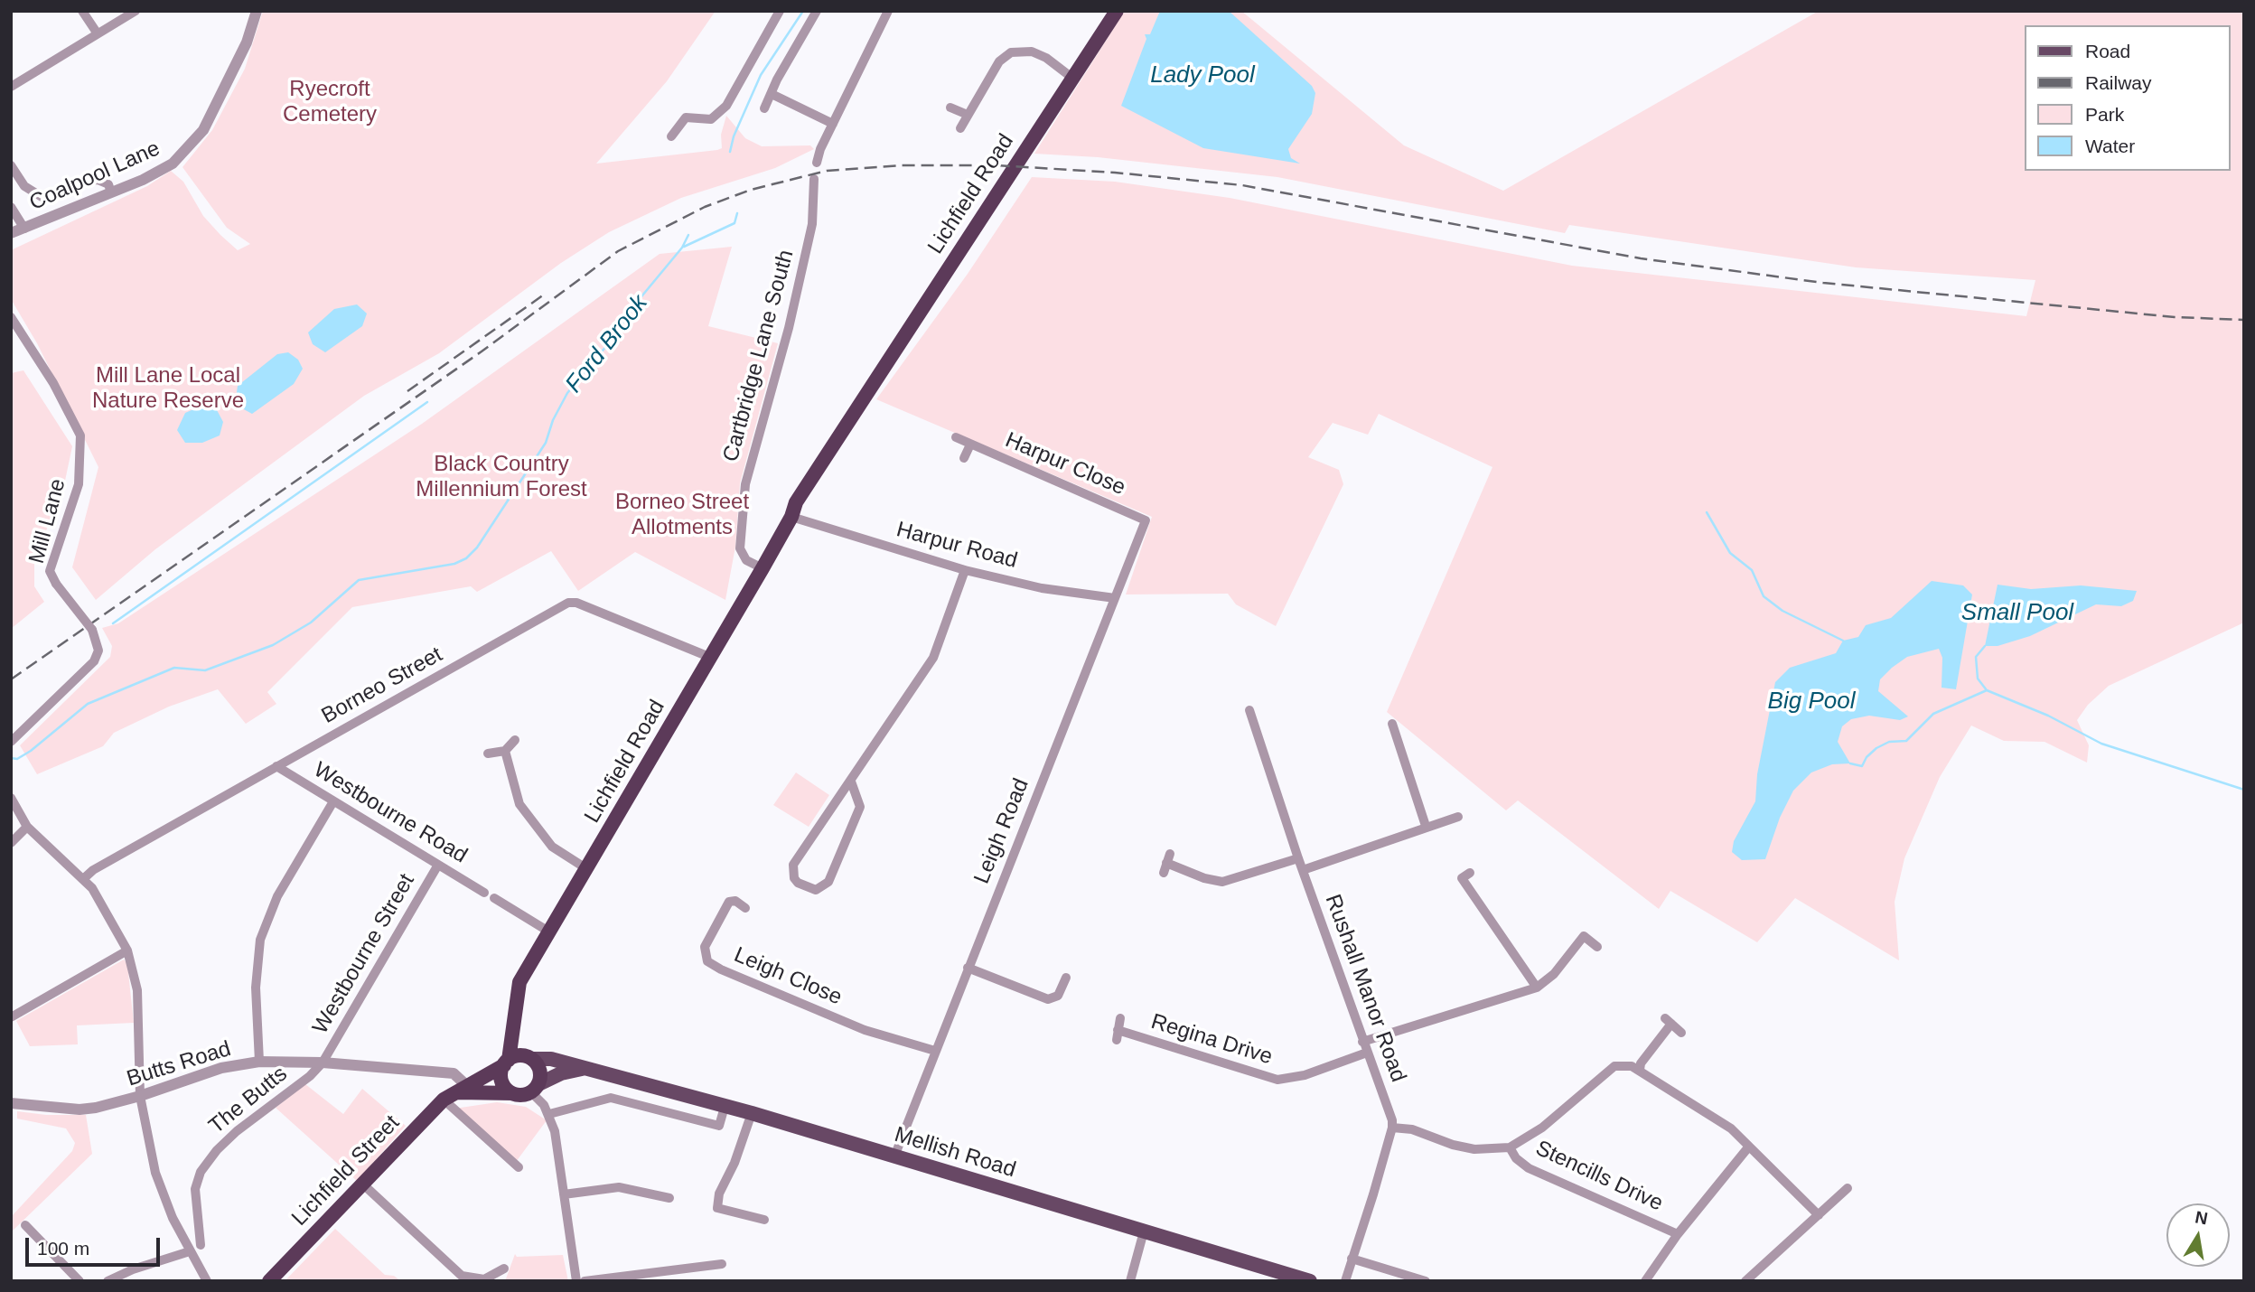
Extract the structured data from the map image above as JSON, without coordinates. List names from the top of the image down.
{
  "streets": {
    "highway": ["Lichfield Road", "Lichfield Street"],
    "main road": ["Mellish Road"],
    "street": [
      "Coalpool Lane",
      "Cartbridge Lane South",
      "Harpur Close",
      "Mill Lane",
      "Harpur Road",
      "Borneo Street",
      "Westbourne Road",
      "Leigh Road",
      "Westbourne Street",
      "Leigh Close",
      "Rushall Manor Road",
      "Regina Drive",
      "Butts Road",
      "The Butts",
      "Stencills Drive"
    ]
  },
  "crossings": [
    ["Lichfield Road", "Cartbridge Lane South"],
    ["Lichfield Road", "Harpur Road"],
    ["Lichfield Road", "Borneo Street"],
    ["Lichfield Road", "Mellish Road"],
    ["Lichfield Road", "Lichfield Street"],
    ["Harpur Close", "Leigh Road"],
    ["Harpur Road", "Leigh Road"],
    ["Borneo Street", "Westbourne Road"],
    ["Westbourne Road", "Westbourne Street"],
    ["Leigh Road", "Leigh Close"],
    ["Leigh Road", "Mellish Road"],
    ["Westbourne Street", "Butts Road"],
    ["Westbourne Street", "The Butts"],
    ["Rushall Manor Road", "Regina Drive"],
    ["Butts Road", "The Butts"],
    ["Butts Road", "Lichfield Street"],
    ["Mellish Road", "Lichfield Street"]
  ],
  "water": [
    "Lady Pool",
    "Ford Brook",
    "Small Pool",
    "Big Pool"
  ],
  "parks": [
    "Ryecroft Cemetery",
    "Mill Lane Local Nature Reserve",
    "Black Country Millennium Forest",
    "Borneo Street Allotments"
  ],
  "legend": [
    "Road",
    "Railway",
    "Park",
    "Water"
  ],
  "scale_bar": "100 m",
  "north": "top"
}
